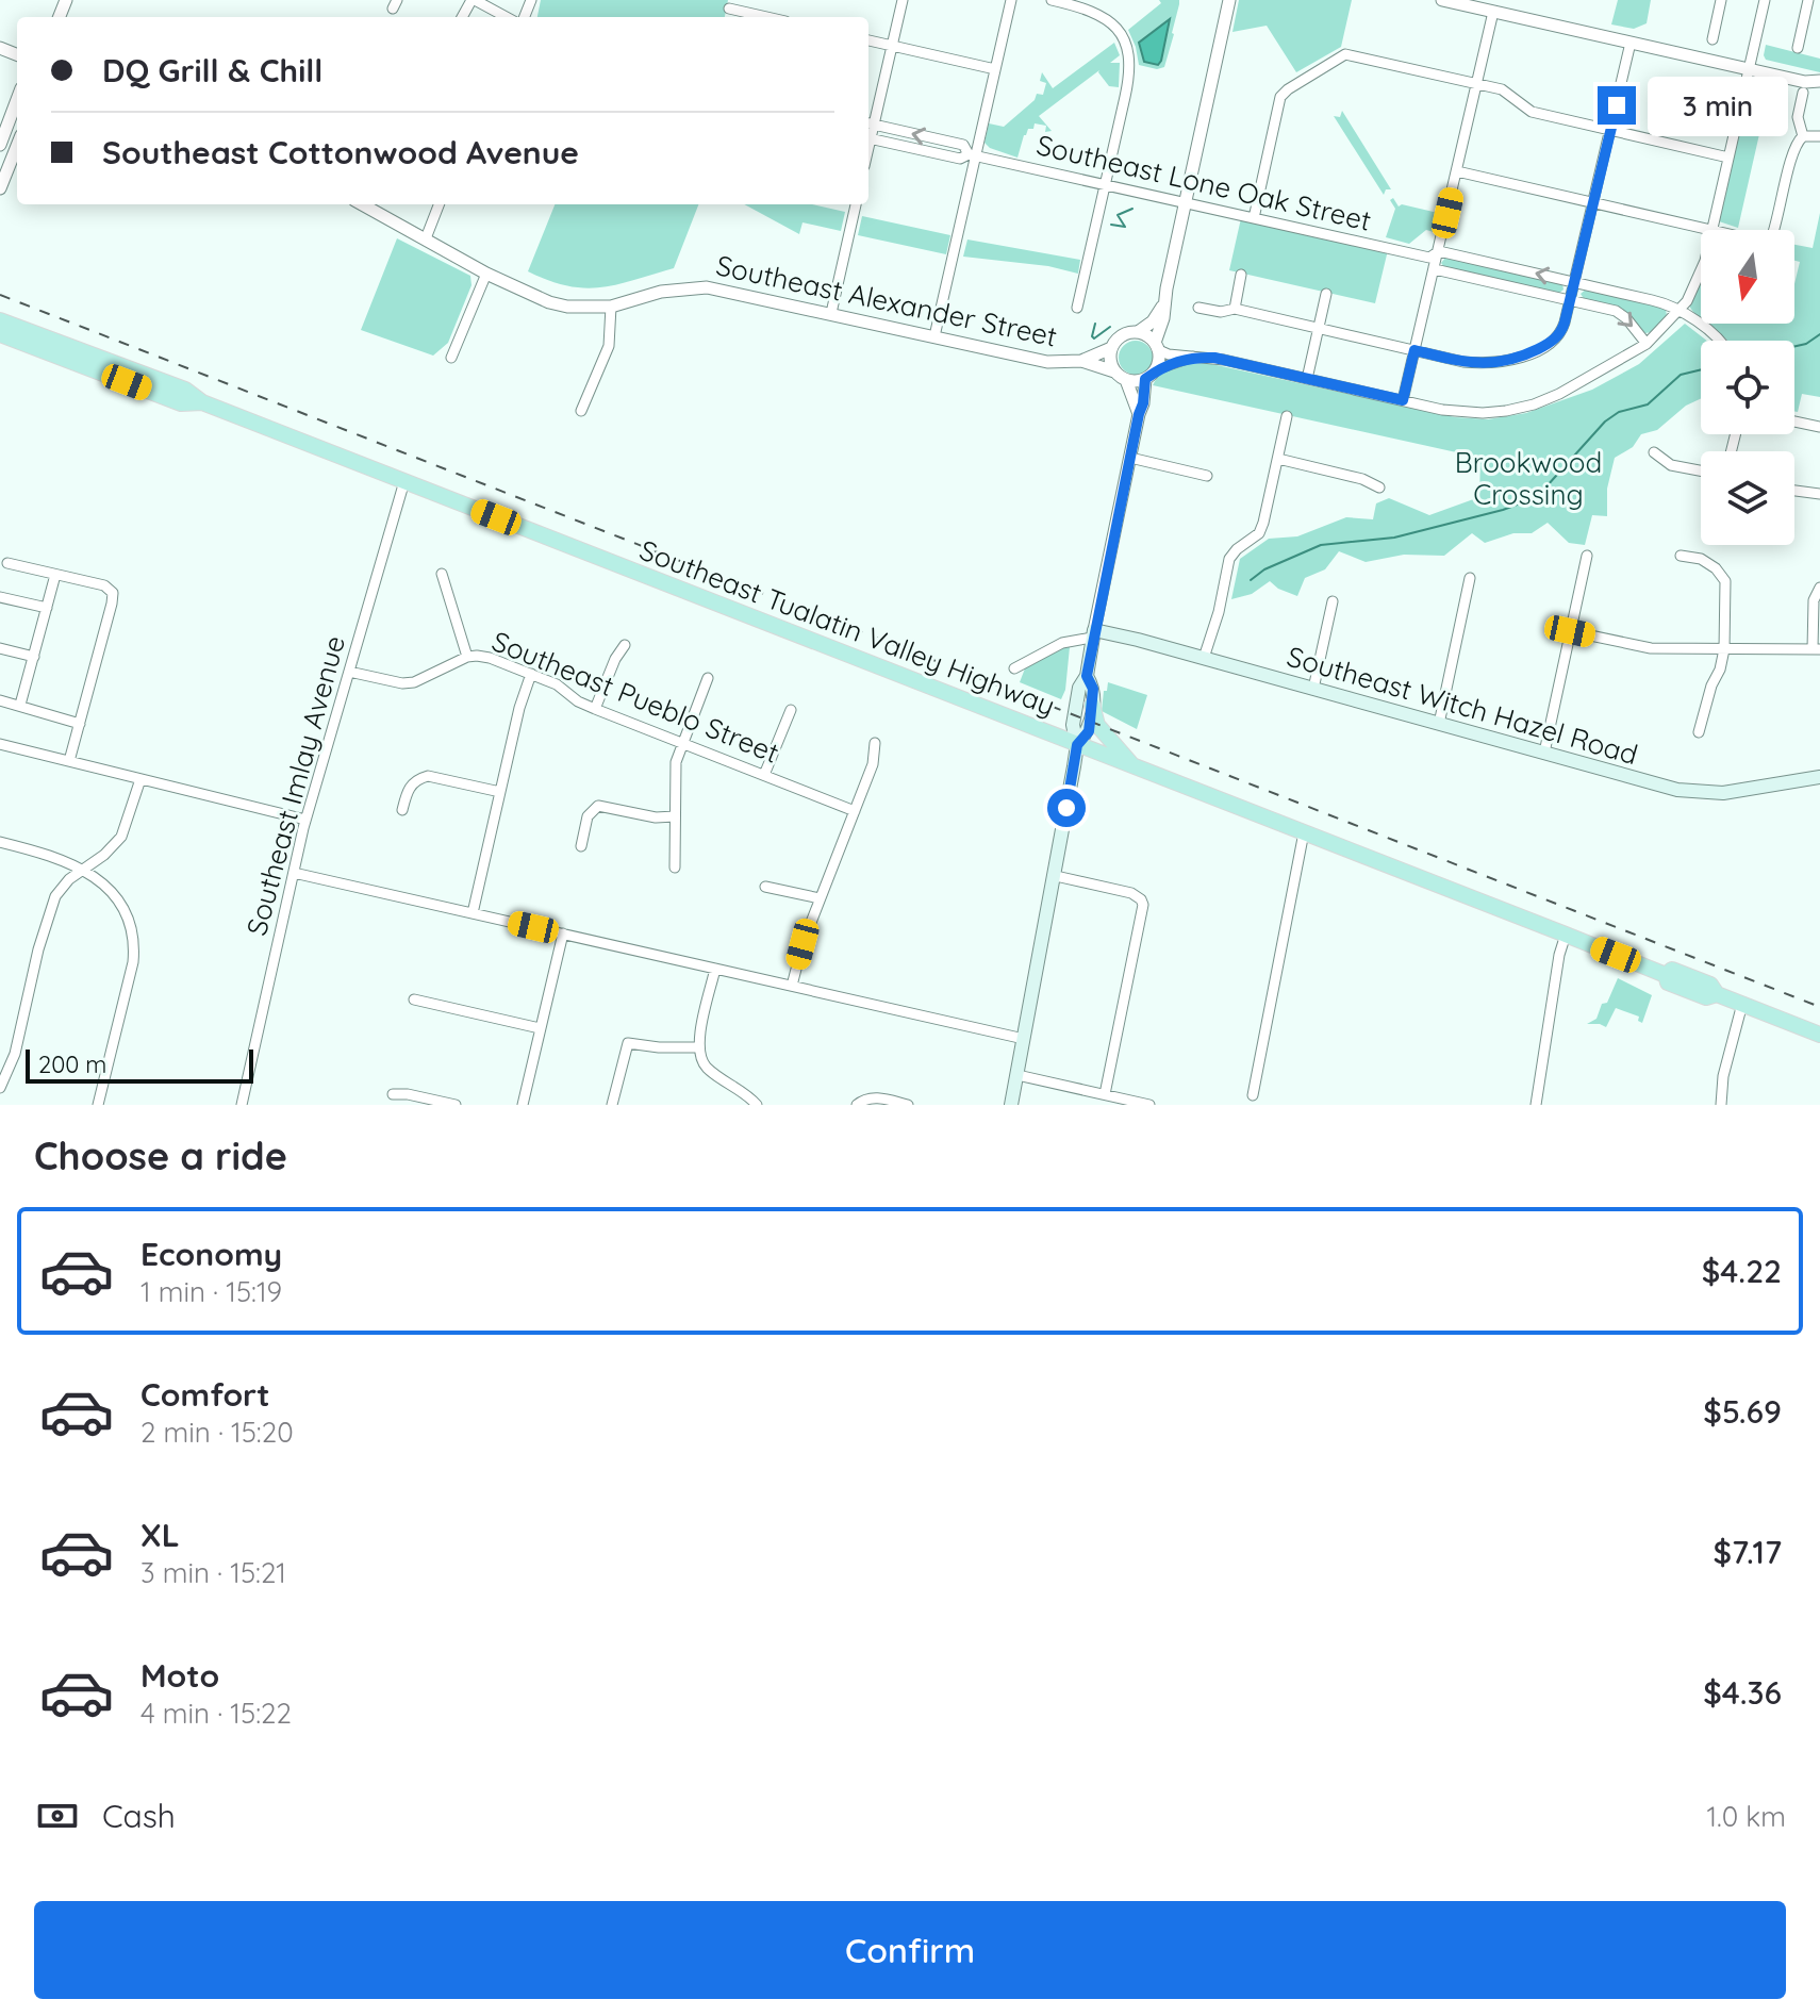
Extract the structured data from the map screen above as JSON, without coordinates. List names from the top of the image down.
{
  "streets": {
    "main road": ["Southeast Tualatin Valley Highway", "Southeast Witch Hazel Road"],
    "street": [
      "Southeast Lone Oak Street",
      "Southeast Alexander Street",
      "Southeast Pueblo Street",
      "Southeast Imlay Avenue"
    ]
  },
  "crossings": [
    ["Southeast Tualatin Valley Highway", "Southeast Imlay Avenue"],
    ["Southeast Pueblo Street", "Southeast Imlay Avenue"]
  ],
  "parks": ["Brookwood Crossing"],
  "scale_bar": "200 m",
  "north": "bottom",
  "page": {
    "banner": ["DQ Grill & Chill", "Southeast Cottonwood Avenue"],
    "bubble": "3 min",
    "scale": "200 m",
    "heading": "Choose a ride",
    "list": [
      {
        "name": "Economy",
        "note": "1 min · 15:19",
        "value": "$4.22"
      },
      {
        "name": "Comfort",
        "note": "2 min · 15:20",
        "value": "$5.69"
      },
      {
        "name": "XL",
        "note": "3 min · 15:21",
        "value": "$7.17"
      },
      {
        "name": "Moto",
        "note": "4 min · 15:22",
        "value": "$4.36"
      }
    ],
    "pay": ["Cash", "1.0 km"],
    "buttons": "Confirm"
  }
}
